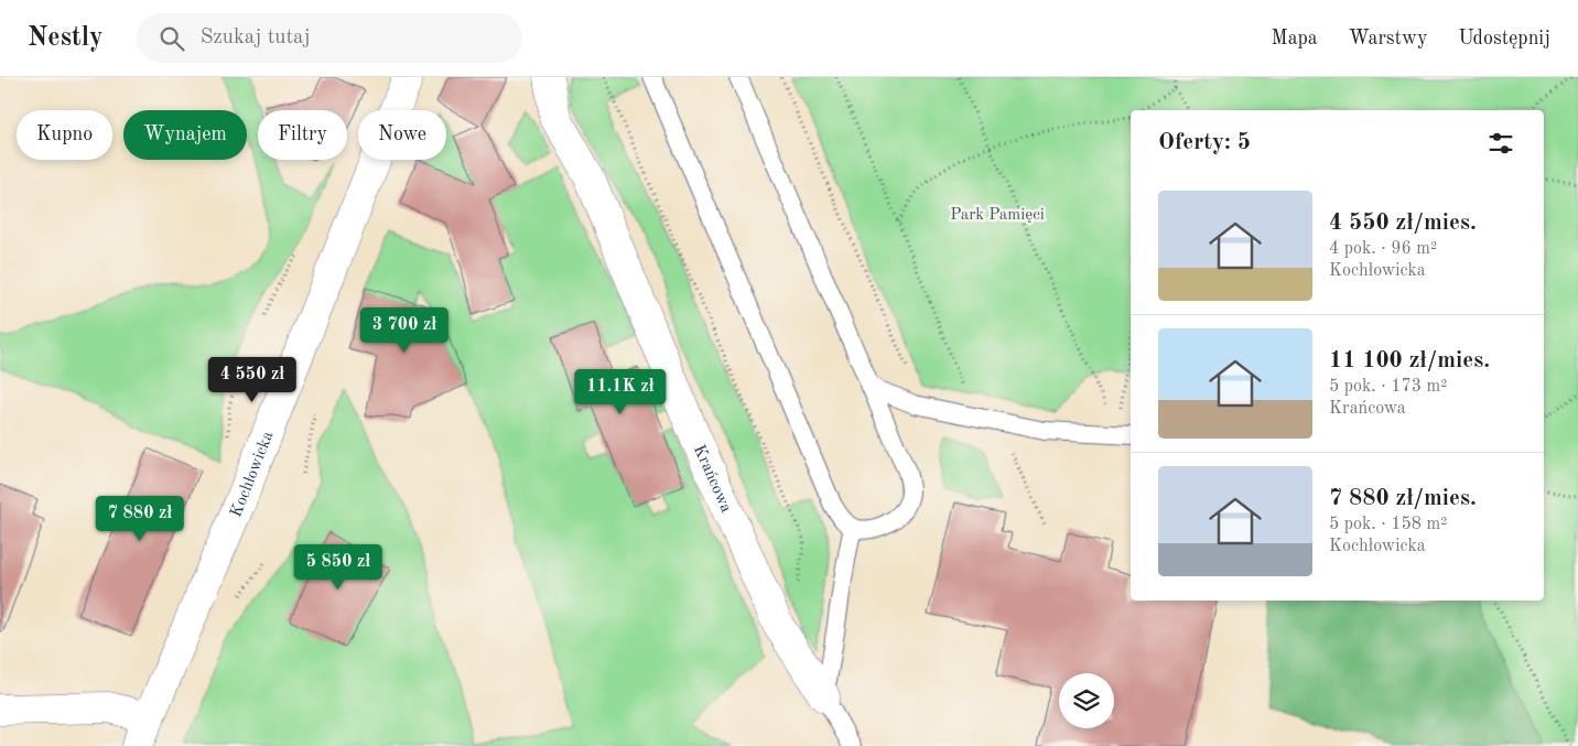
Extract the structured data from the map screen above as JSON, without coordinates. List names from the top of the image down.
{
  "streets": {
    "street": ["Kochłowicka", "Krańcowa"]
  },
  "parks": ["Park Pamięci"],
  "page": {
    "header": "Nestly",
    "search": "Szukaj tutaj",
    "nav": ["Mapa", "Warstwy", "Udostępnij"],
    "chip": [
      "Kupno",
      "Wynajem",
      "Filtry",
      "Nowe"
    ],
    "heading": "Oferty: 5",
    "list": [
      {
        "name": "4 550 zł/mies.",
        "note": "4 pok. · 96 m² · Kochłowicka"
      },
      {
        "name": "11 100 zł/mies.",
        "note": "5 pok. · 173 m² · Krańcowa"
      },
      {
        "name": "7 880 zł/mies.",
        "note": "5 pok. · 158 m² · Kochłowicka"
      }
    ],
    "price": [
      "3 700 zł",
      "4 550 zł",
      "11.1K zł",
      "7 880 zł",
      "5 850 zł"
    ]
  }
}
